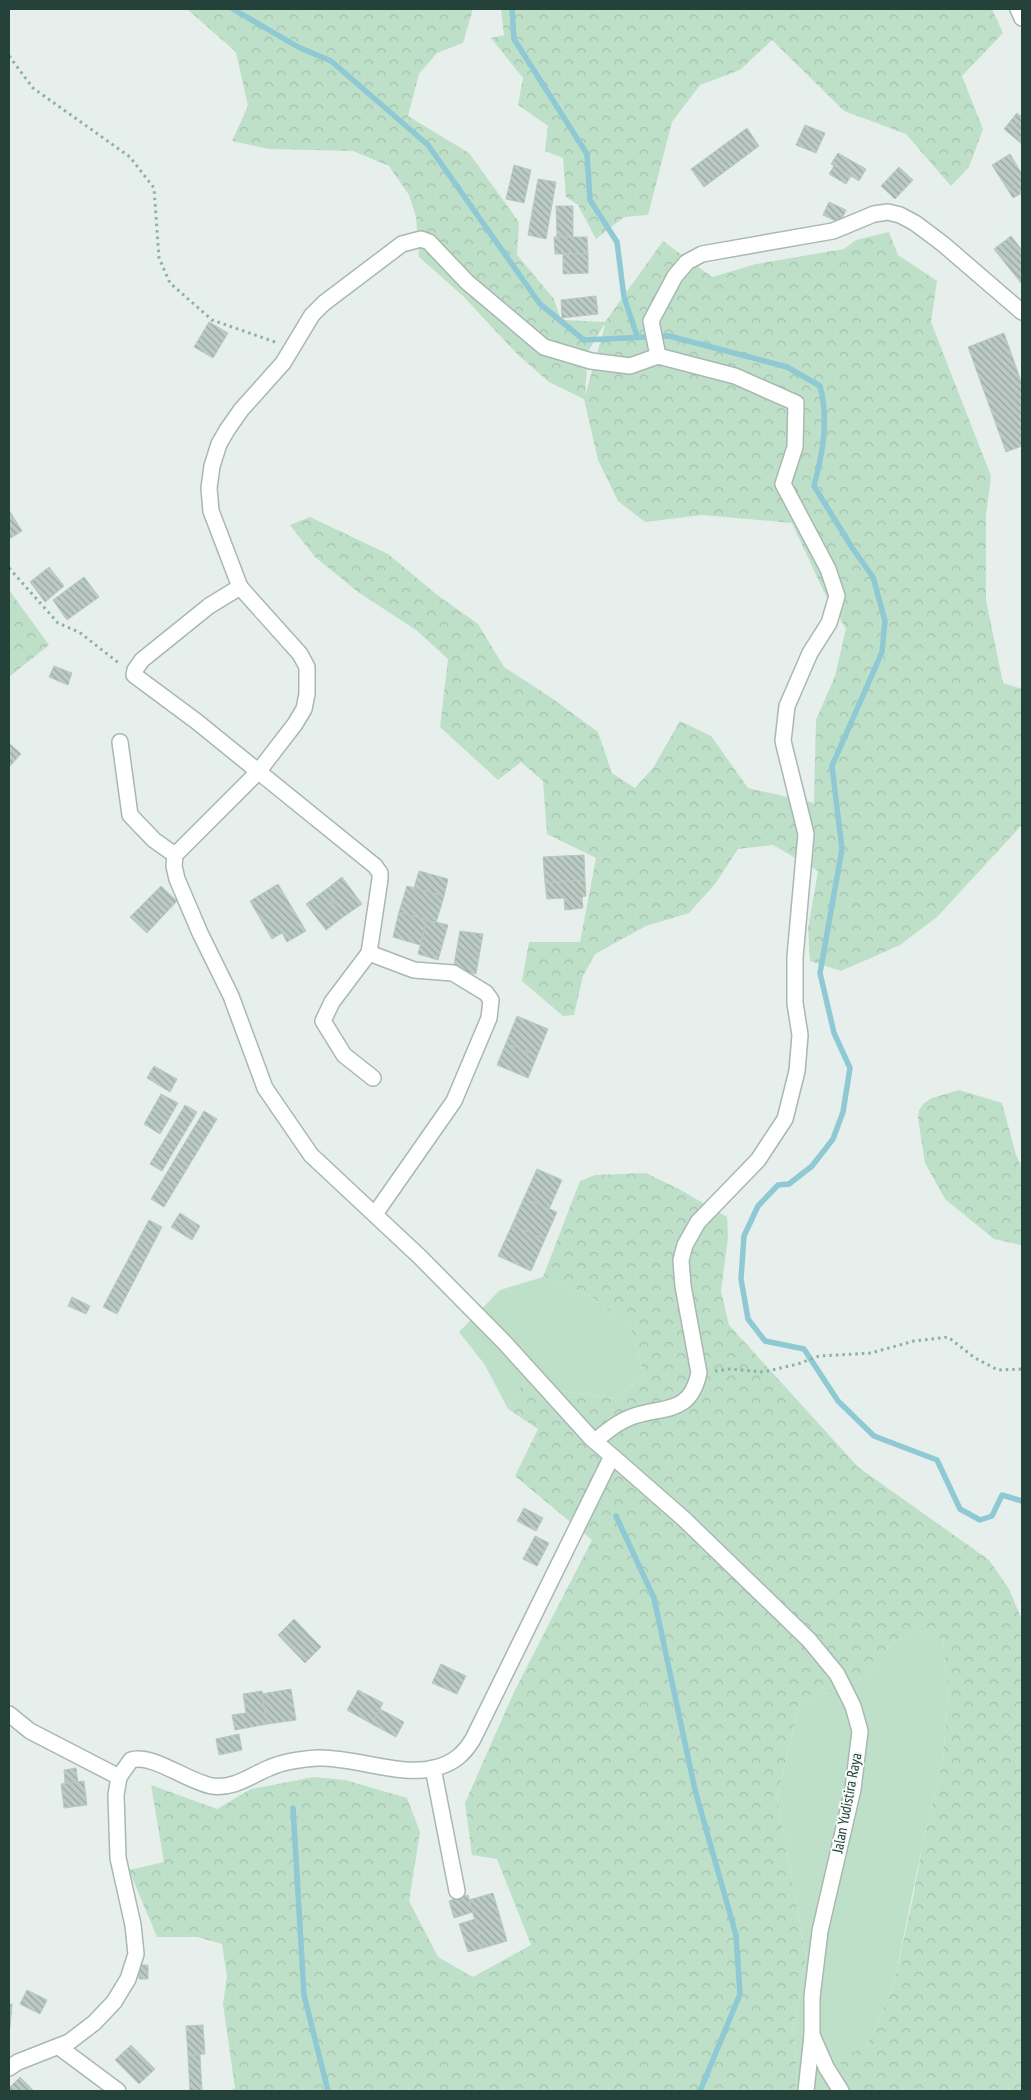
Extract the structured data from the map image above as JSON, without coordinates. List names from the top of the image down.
{
  "streets": {
    "street": ["Jalan Yudistira Raya"]
  }
}
